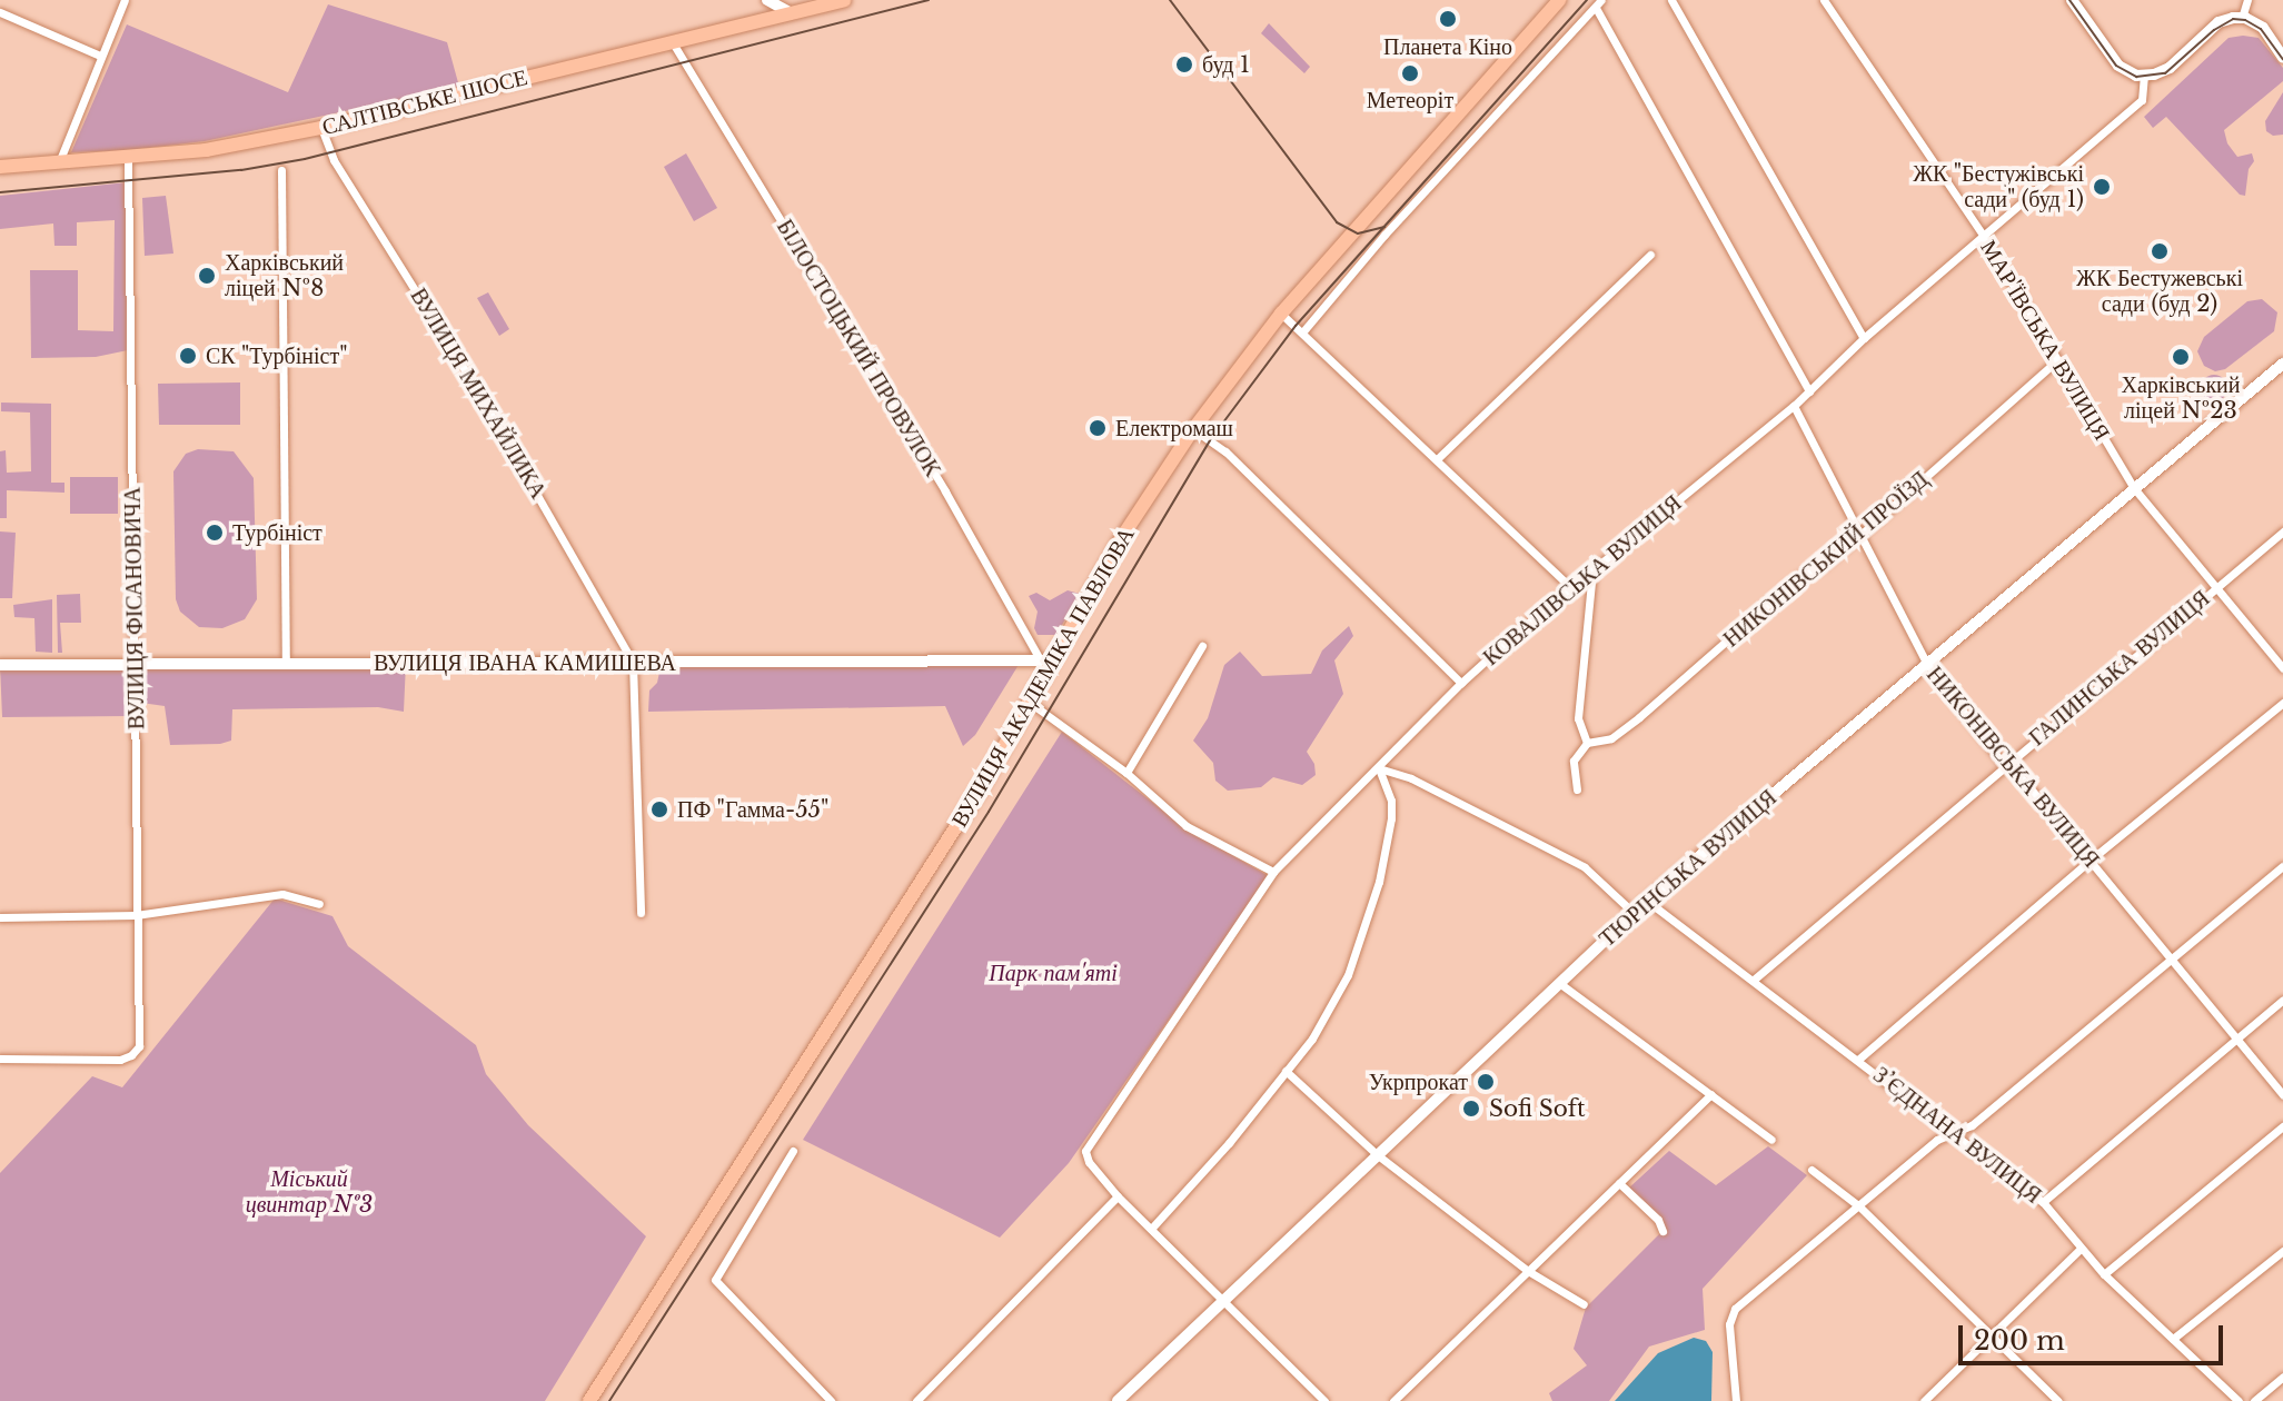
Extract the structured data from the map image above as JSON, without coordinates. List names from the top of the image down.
{
  "streets": {
    "main road": [
      "САЛТІВСЬКЕ ШОСЕ",
      "ВУЛИЦЯ ІВАНА КАМИШЕВА",
      "ВУЛИЦЯ АКАДЕМІКА ПАВЛОВА",
      "ТЮРІНСЬКА ВУЛИЦЯ"
    ],
    "street": [
      "МАР'ЇВСЬКА ВУЛИЦЯ",
      "БІЛОСТОЦЬКИЙ ПРОВУЛОК",
      "ВУЛИЦЯ МИХАЙЛИКА",
      "НИКОНІВСЬКИЙ ПРОЇЗД",
      "КОВАЛІВСЬКА ВУЛИЦЯ",
      "ВУЛИЦЯ ФІСАНОВИЧА",
      "ГАЛИНСЬКА ВУЛИЦЯ",
      "НИКОНІВСЬКА ВУЛИЦЯ",
      "З’ЄДНАНА ВУЛИЦЯ"
    ]
  },
  "crossings": [
    ["САЛТІВСЬКЕ ШОСЕ", "БІЛОСТОЦЬКИЙ ПРОВУЛОК"],
    ["САЛТІВСЬКЕ ШОСЕ", "ВУЛИЦЯ МИХАЙЛИКА"],
    ["САЛТІВСЬКЕ ШОСЕ", "ВУЛИЦЯ ФІСАНОВИЧА"],
    ["МАР'ЇВСЬКА ВУЛИЦЯ", "НИКОНІВСЬКИЙ ПРОЇЗД"],
    ["МАР'ЇВСЬКА ВУЛИЦЯ", "КОВАЛІВСЬКА ВУЛИЦЯ"],
    ["МАР'ЇВСЬКА ВУЛИЦЯ", "ГАЛИНСЬКА ВУЛИЦЯ"],
    ["МАР'ЇВСЬКА ВУЛИЦЯ", "ТЮРІНСЬКА ВУЛИЦЯ"],
    ["БІЛОСТОЦЬКИЙ ПРОВУЛОК", "ВУЛИЦЯ ІВАНА КАМИШЕВА"],
    ["БІЛОСТОЦЬКИЙ ПРОВУЛОК", "ВУЛИЦЯ АКАДЕМІКА ПАВЛОВА"],
    ["ВУЛИЦЯ МИХАЙЛИКА", "ВУЛИЦЯ ІВАНА КАМИШЕВА"],
    ["НИКОНІВСЬКИЙ ПРОЇЗД", "НИКОНІВСЬКА ВУЛИЦЯ"],
    ["КОВАЛІВСЬКА ВУЛИЦЯ", "НИКОНІВСЬКА ВУЛИЦЯ"],
    ["ВУЛИЦЯ ФІСАНОВИЧА", "ВУЛИЦЯ ІВАНА КАМИШЕВА"],
    ["ВУЛИЦЯ ІВАНА КАМИШЕВА", "ВУЛИЦЯ АКАДЕМІКА ПАВЛОВА"],
    ["ГАЛИНСЬКА ВУЛИЦЯ", "НИКОНІВСЬКА ВУЛИЦЯ"],
    ["ГАЛИНСЬКА ВУЛИЦЯ", "З’ЄДНАНА ВУЛИЦЯ"],
    ["НИКОНІВСЬКА ВУЛИЦЯ", "ТЮРІНСЬКА ВУЛИЦЯ"],
    ["ТЮРІНСЬКА ВУЛИЦЯ", "З’ЄДНАНА ВУЛИЦЯ"]
  ],
  "parks": ["Парк пам'яті", "Міський цвинтар №3"],
  "places": [
    "Планета Кіно",
    "буд 1",
    "Метеоріт",
    "ЖК \"Бестужівські сади\" (буд 1)",
    "ЖК Бестужевські сади (буд 2)",
    "Харківський ліцей №8",
    "СК \"Турбініст\"",
    "Харківський ліцей №23",
    "Електромаш",
    "Турбініст",
    "ПФ \"Гамма-55\"",
    "Укрпрокат",
    "Sofi Soft"
  ],
  "scale_bar": "200 m"
}
